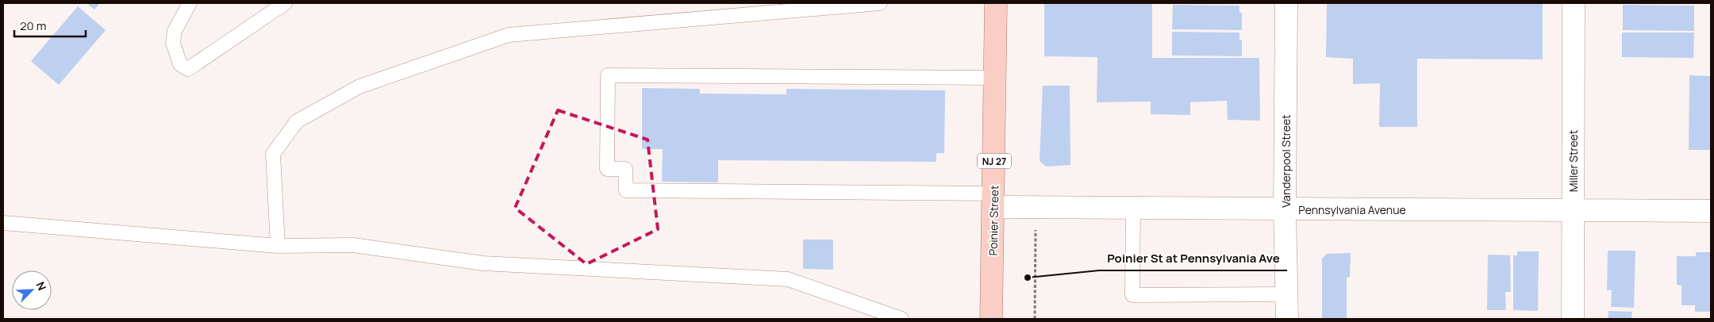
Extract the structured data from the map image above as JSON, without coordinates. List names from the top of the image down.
{
  "streets": {
    "main road": ["NJ 27", "Poinier Street"],
    "street": ["Vanderpool Street", "Miller Street", "Pennsylvania Avenue"]
  },
  "crossings": [
    ["Vanderpool Street", "Pennsylvania Avenue"],
    ["Miller Street", "Pennsylvania Avenue"],
    ["Pennsylvania Avenue", "Poinier Street"]
  ],
  "places": ["Poinier St at Pennsylvania Ave"],
  "scale_bar": "20 m",
  "north": "top right"
}
